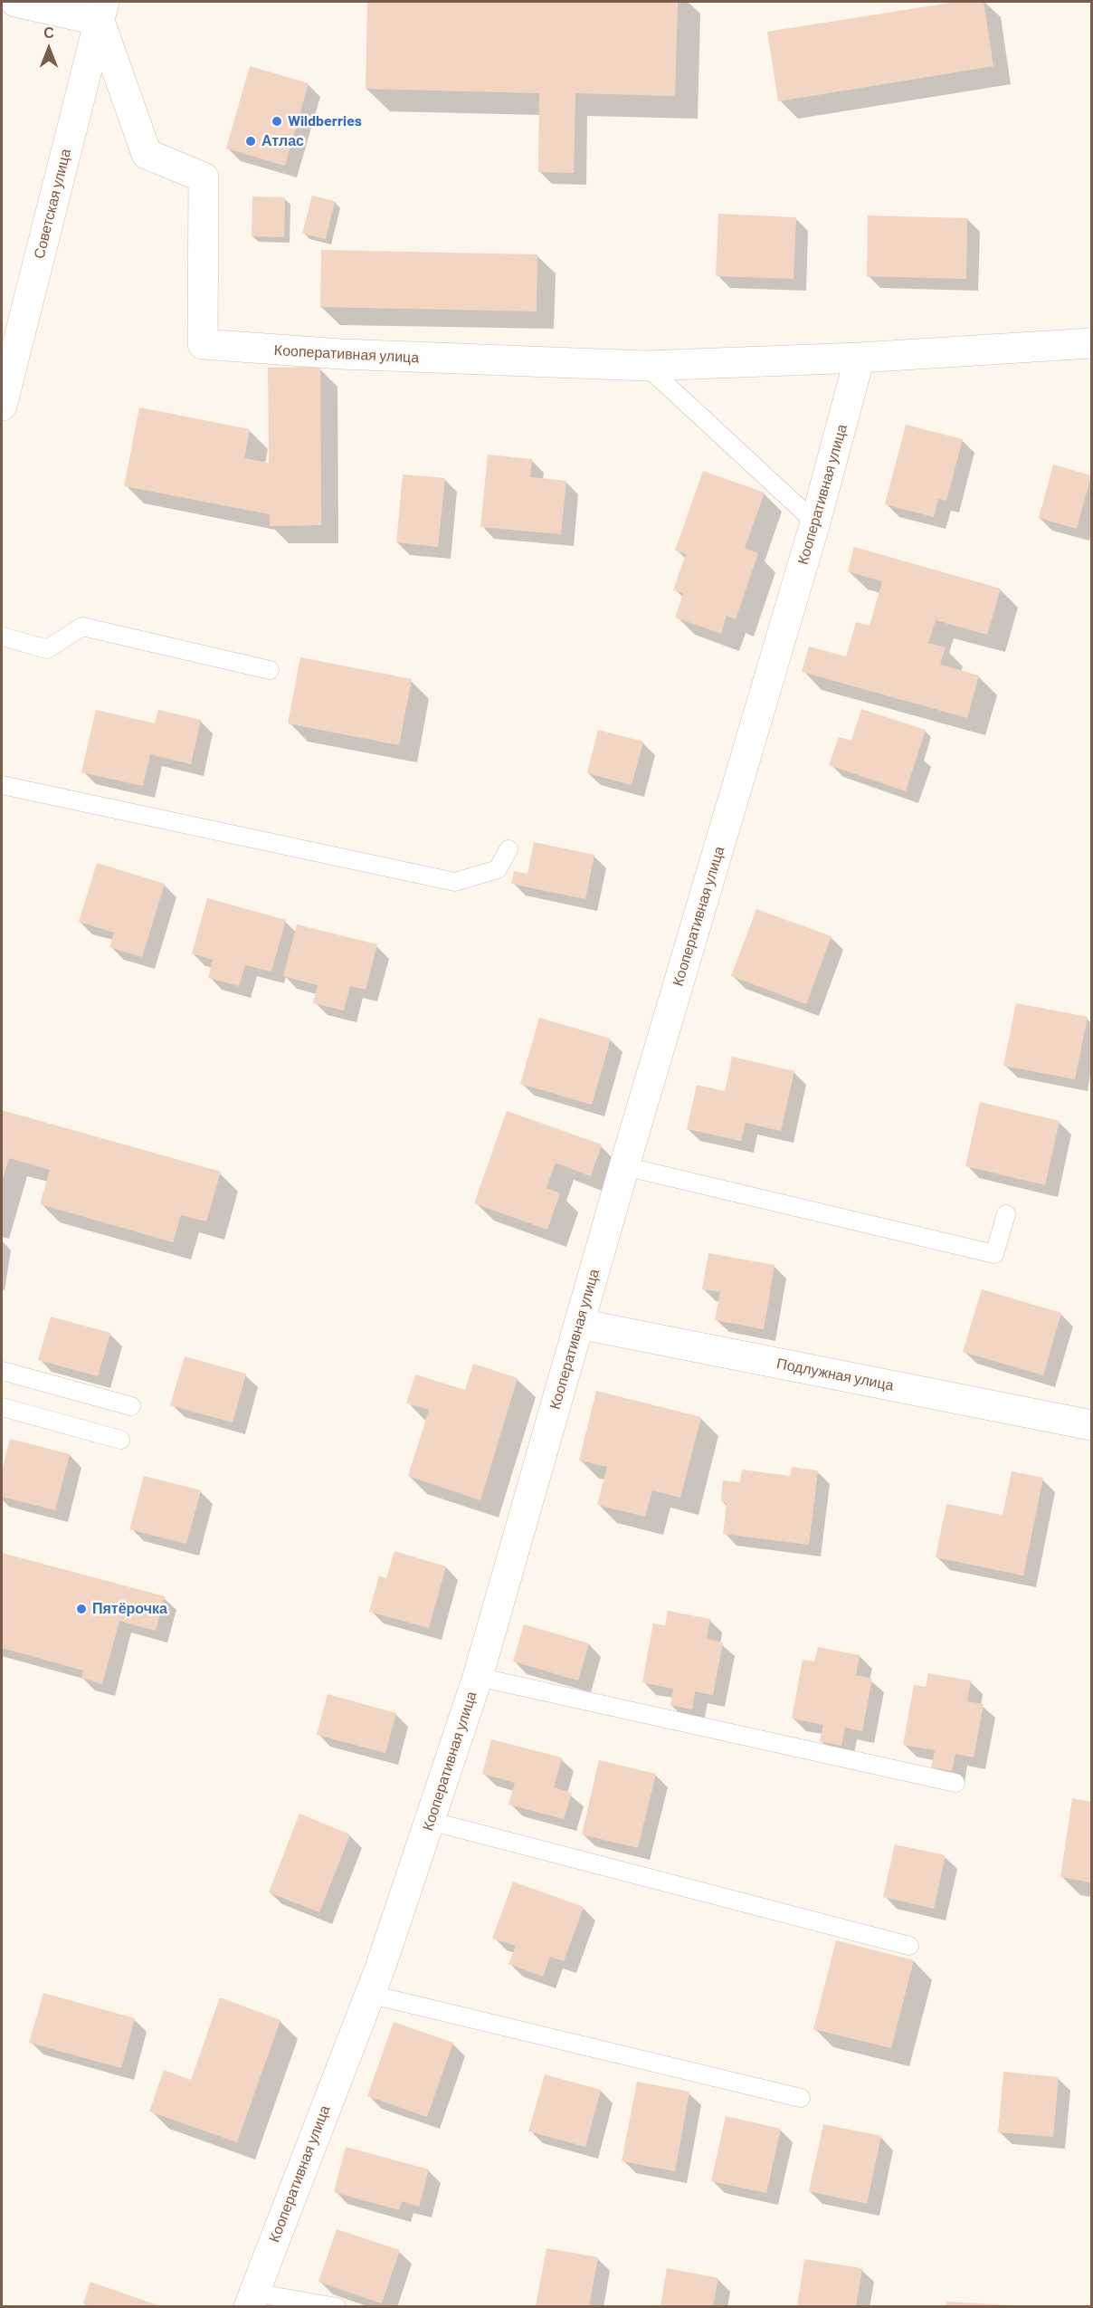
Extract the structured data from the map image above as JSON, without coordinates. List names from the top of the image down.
{
  "streets": {
    "street": ["Советская улица", "Кооперативная улица", "Подлужная улица"]
  },
  "crossings": [
    ["Советская улица", "Кооперативная улица"],
    ["Кооперативная улица", "Подлужная улица"]
  ],
  "places": ["Wildberries", "Атлас", "Пятёрочка"],
  "north": "top"
}
